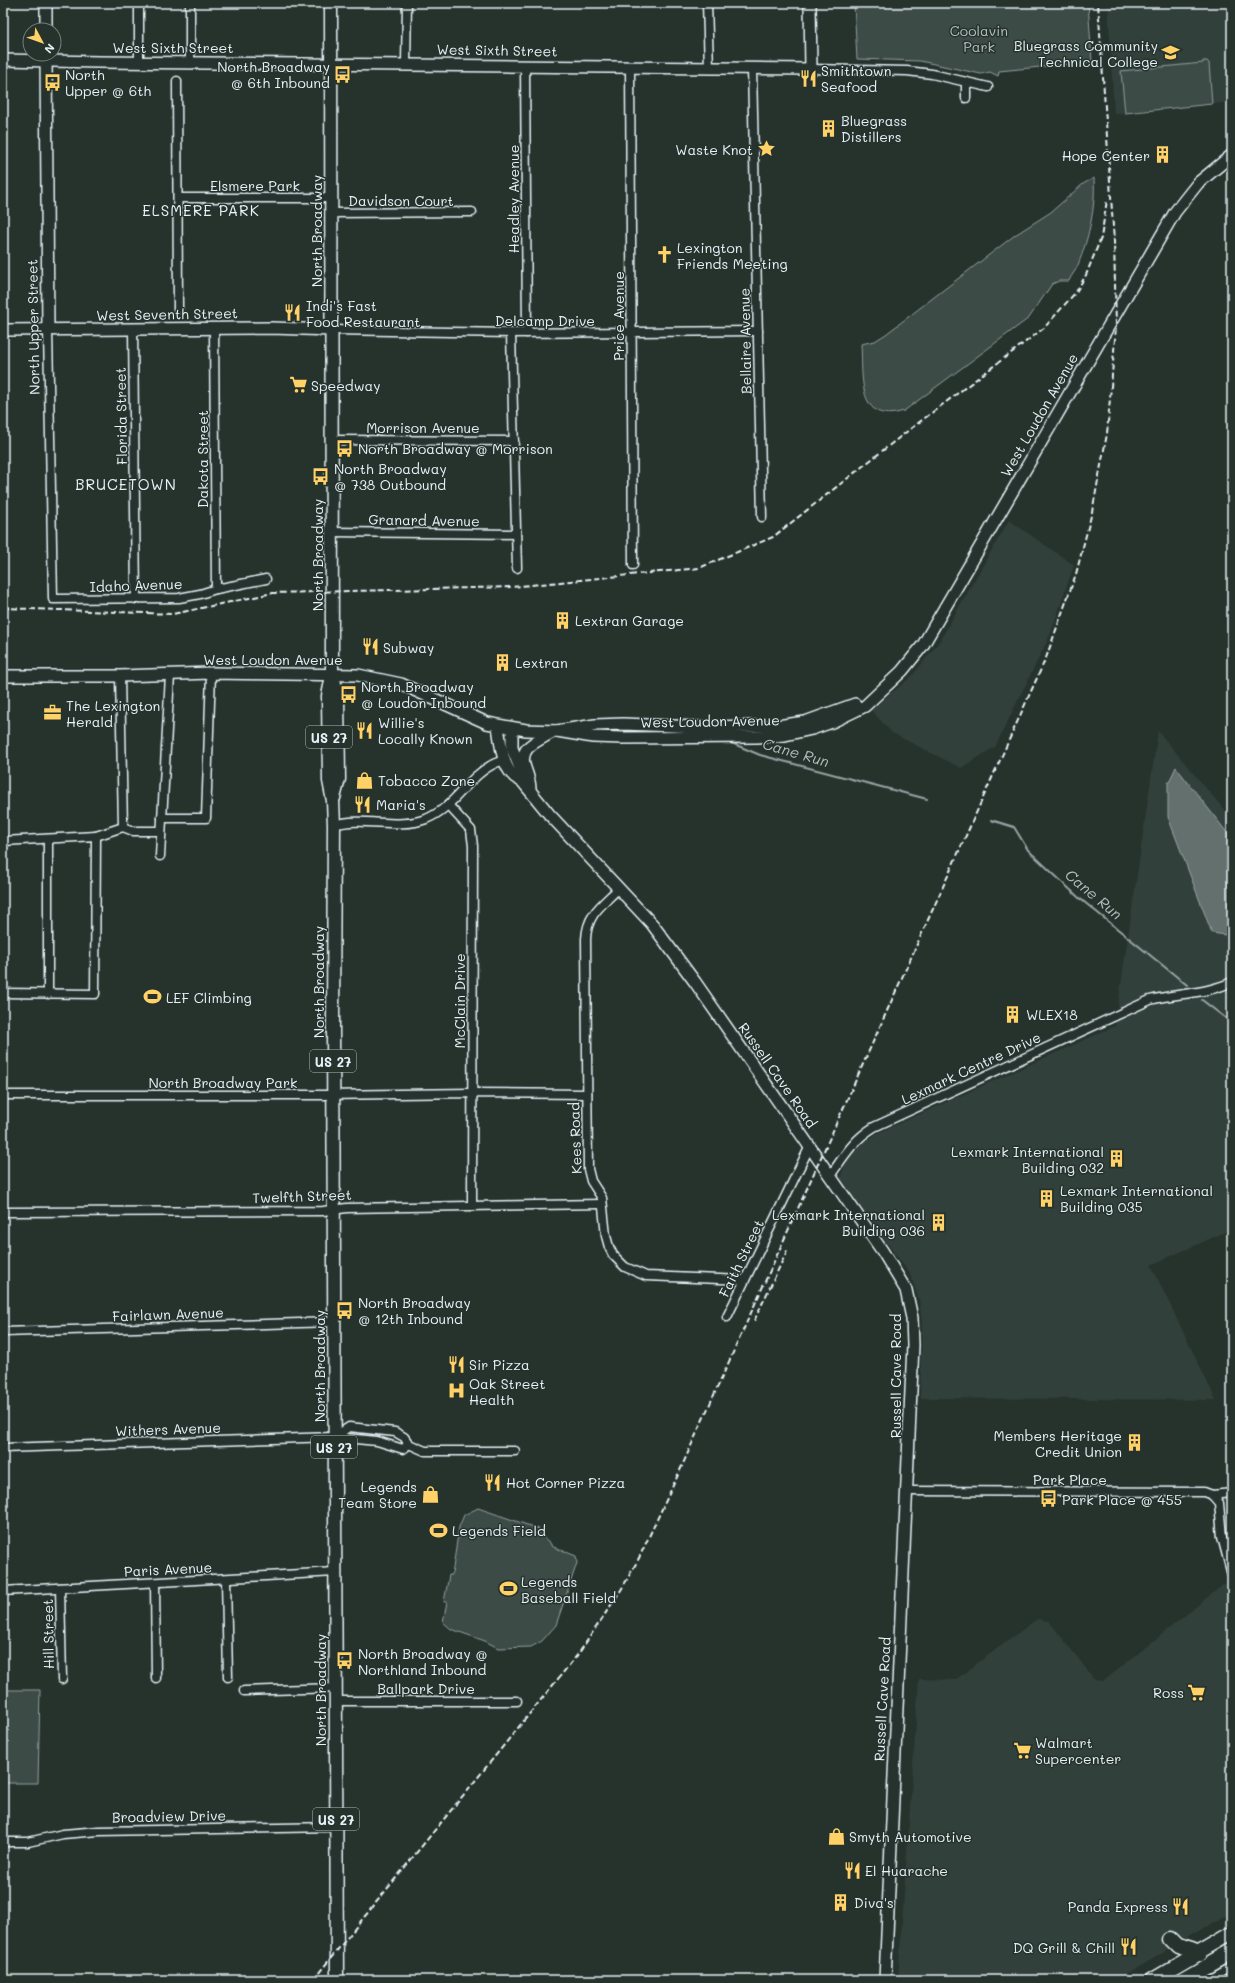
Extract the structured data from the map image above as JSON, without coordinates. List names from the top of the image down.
{
  "streets": {
    "main road": ["North Broadway", "US 27"],
    "street": [
      "West Sixth Street",
      "Elsmere Park",
      "Headley Avenue",
      "Davidson Court",
      "West Seventh Street",
      "Price Avenue",
      "Delcamp Drive",
      "North Upper Street",
      "Bellaire Avenue",
      "West Loudon Avenue",
      "Florida Street",
      "Morrison Avenue",
      "Dakota Street",
      "Granard Avenue",
      "Idaho Avenue",
      "McClain Drive",
      "Lexmark Centre Drive",
      "Russell Cave Road",
      "North Broadway Park",
      "Kees Road",
      "Twelfth Street",
      "Faith Street",
      "Fairlawn Avenue",
      "Withers Avenue",
      "Park Place",
      "Paris Avenue",
      "Hill Street",
      "Ballpark Drive",
      "Broadview Drive"
    ]
  },
  "crossings": [
    ["West Sixth Street", "Headley Avenue"],
    ["West Sixth Street", "North Broadway"],
    ["West Sixth Street", "Price Avenue"],
    ["West Sixth Street", "Bellaire Avenue"],
    ["Elsmere Park", "North Broadway"],
    ["Headley Avenue", "Delcamp Drive"],
    ["Davidson Court", "North Broadway"],
    ["North Broadway", "West Seventh Street"],
    ["North Broadway", "Delcamp Drive"],
    ["North Broadway", "West Loudon Avenue"],
    ["North Broadway", "Morrison Avenue"],
    ["North Broadway", "Granard Avenue"],
    ["North Broadway", "North Broadway Park"],
    ["North Broadway", "Twelfth Street"],
    ["North Broadway", "Fairlawn Avenue"],
    ["North Broadway", "Withers Avenue"],
    ["North Broadway", "Paris Avenue"],
    ["North Broadway", "Ballpark Drive"],
    ["North Broadway", "Broadview Drive"],
    ["West Seventh Street", "Delcamp Drive"],
    ["West Seventh Street", "North Upper Street"],
    ["West Seventh Street", "Florida Street"],
    ["West Seventh Street", "Dakota Street"],
    ["Price Avenue", "Delcamp Drive"],
    ["Delcamp Drive", "Bellaire Avenue"],
    ["North Upper Street", "Idaho Avenue"],
    ["West Loudon Avenue", "Russell Cave Road"],
    ["Florida Street", "Idaho Avenue"],
    ["Dakota Street", "Idaho Avenue"],
    ["McClain Drive", "North Broadway Park"],
    ["McClain Drive", "Twelfth Street"],
    ["Lexmark Centre Drive", "Russell Cave Road"],
    ["Russell Cave Road", "Kees Road"],
    ["Russell Cave Road", "Faith Street"],
    ["Russell Cave Road", "Park Place"],
    ["North Broadway Park", "Kees Road"],
    ["Kees Road", "Twelfth Street"],
    ["Kees Road", "Faith Street"],
    ["Paris Avenue", "Hill Street"]
  ],
  "districts": ["ELSMERE PARK", "BRUCETOWN"],
  "water": ["Cane Run"],
  "parks": ["Coolavin Park"],
  "places": {
    "school or university": ["Bluegrass Community Technical College"],
    "bus stop": [
      "North Broadway @ 6th Inbound",
      "North Upper @ 6th",
      "North Broadway @ Morrison",
      "North Broadway @ 738 Outbound",
      "North Broadway @ Loudon Inbound",
      "North Broadway @ 12th Inbound",
      "Park Place @ 455",
      "North Broadway @ Northland Inbound"
    ],
    "restaurant": [
      "Smithtown Seafood",
      "Indi's Fast Food Restaurant",
      "Subway",
      "Willie's Locally Known",
      "Maria's",
      "Sir Pizza",
      "Hot Corner Pizza",
      "El Huarache",
      "Panda Express",
      "DQ Grill & Chill"
    ],
    "building": [
      "Bluegrass Distillers",
      "Hope Center",
      "Lextran Garage",
      "Lextran",
      "WLEX18",
      "Lexmark International Building 032",
      "Lexmark International Building 035",
      "Lexmark International Building 036",
      "Members Heritage Credit Union",
      "Diva's"
    ],
    "place": ["Waste Knot"],
    "church": ["Lexington Friends Meeting"],
    "supermarket": ["Speedway", "Ross", "Walmart Supercenter"],
    "office": ["The Lexington Herald"],
    "shop": ["Tobacco Zone", "Legends Team Store", "Smyth Automotive"],
    "sports": ["LEF Climbing", "Legends Field", "Legends Baseball Field"],
    "hospital": ["Oak Street Health"]
  },
  "north": "bottom right"
}
